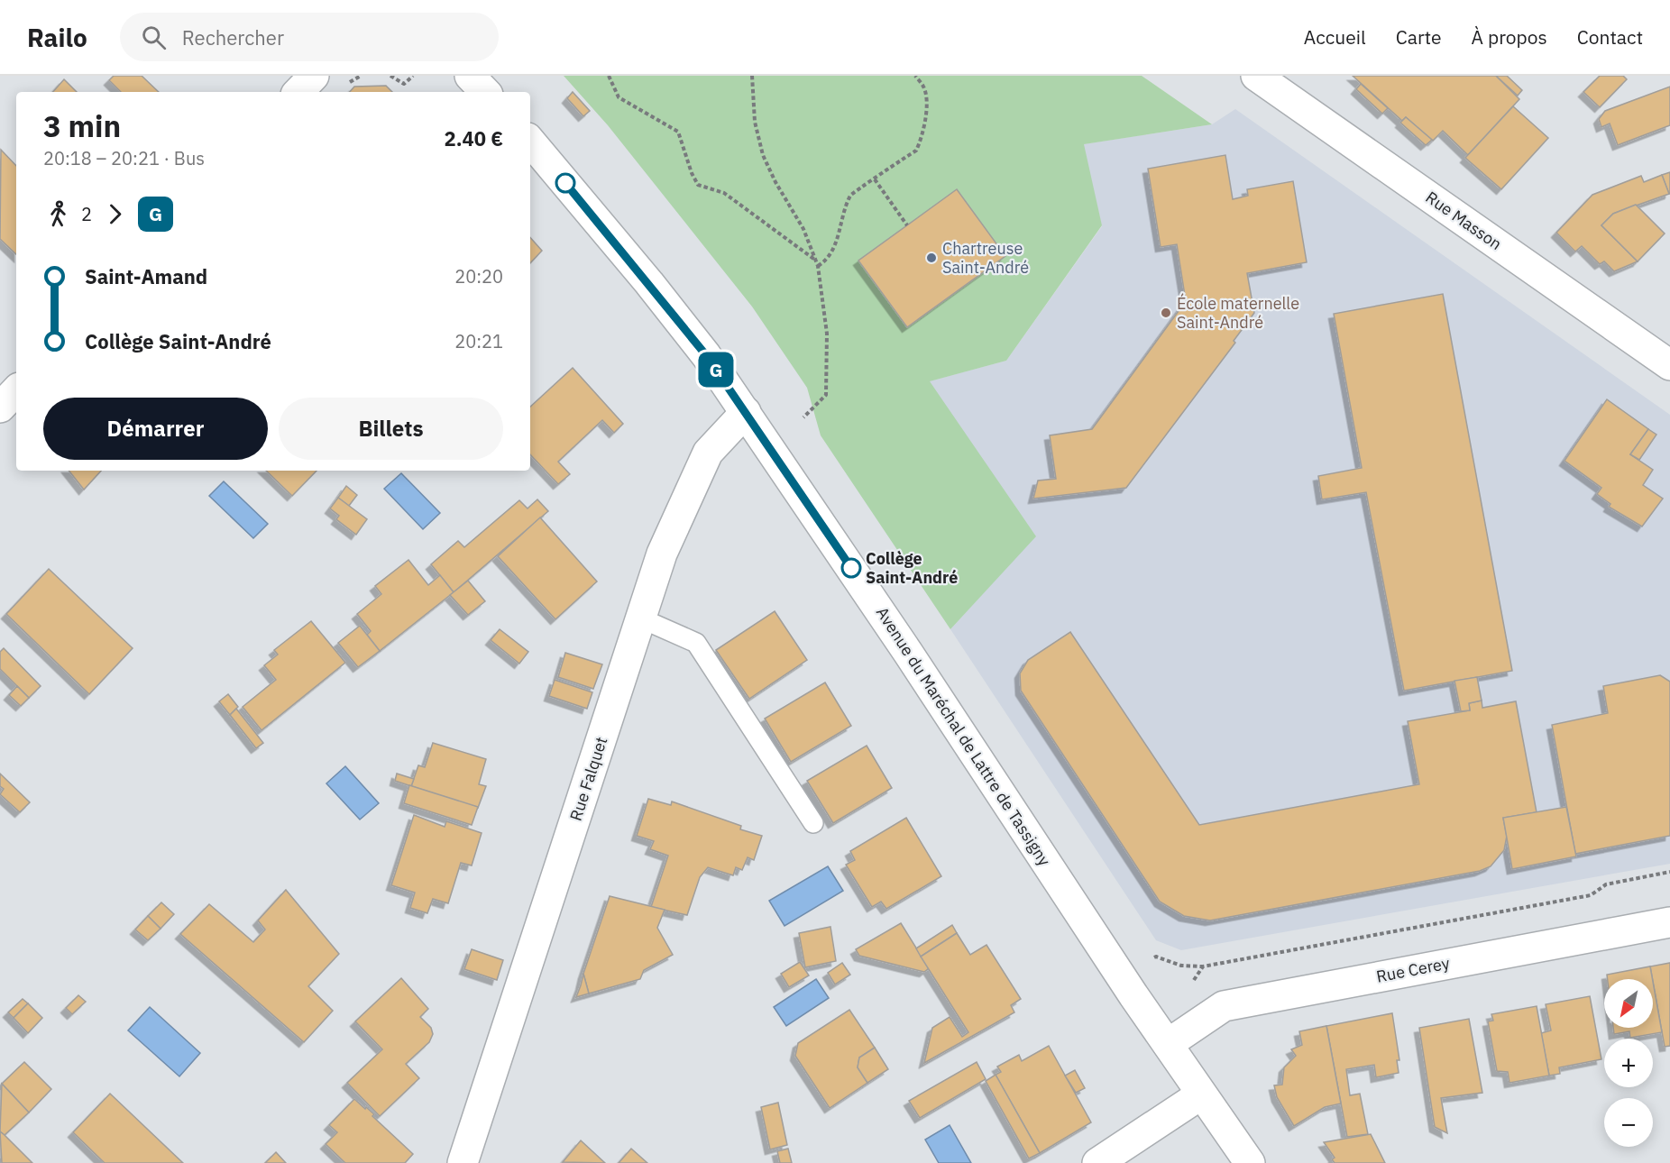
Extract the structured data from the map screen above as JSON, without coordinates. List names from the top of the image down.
{
  "streets": {
    "street": [
      "Rue Masson",
      "Avenue du Maréchal de Lattre de Tassigny",
      "Rue Falquet",
      "Rue Cerey"
    ]
  },
  "crossings": [
    ["Avenue du Maréchal de Lattre de Tassigny", "Rue Falquet"],
    ["Avenue du Maréchal de Lattre de Tassigny", "Rue Cerey"]
  ],
  "places": ["Chartreuse Saint-André", "École maternelle Saint-André", "Collège Saint-André"],
  "lines": ["bus line G"],
  "north": "bottom left",
  "page": {
    "header": "Railo",
    "search": "Rechercher",
    "nav": [
      "Accueil",
      "Carte",
      "À propos",
      "Contact"
    ],
    "on_map": "G",
    "heading": ["3 min", "20:18 – 20:21 · Bus", "2.40 €"],
    "legs": ["2", "G"],
    "list": [
      {
        "name": "Saint-Amand",
        "value": "20:20"
      },
      {
        "name": "Collège Saint-André",
        "value": "20:21"
      }
    ],
    "buttons": ["Démarrer", "Billets"],
    "map_buttons": ["+", "−"]
  }
}
